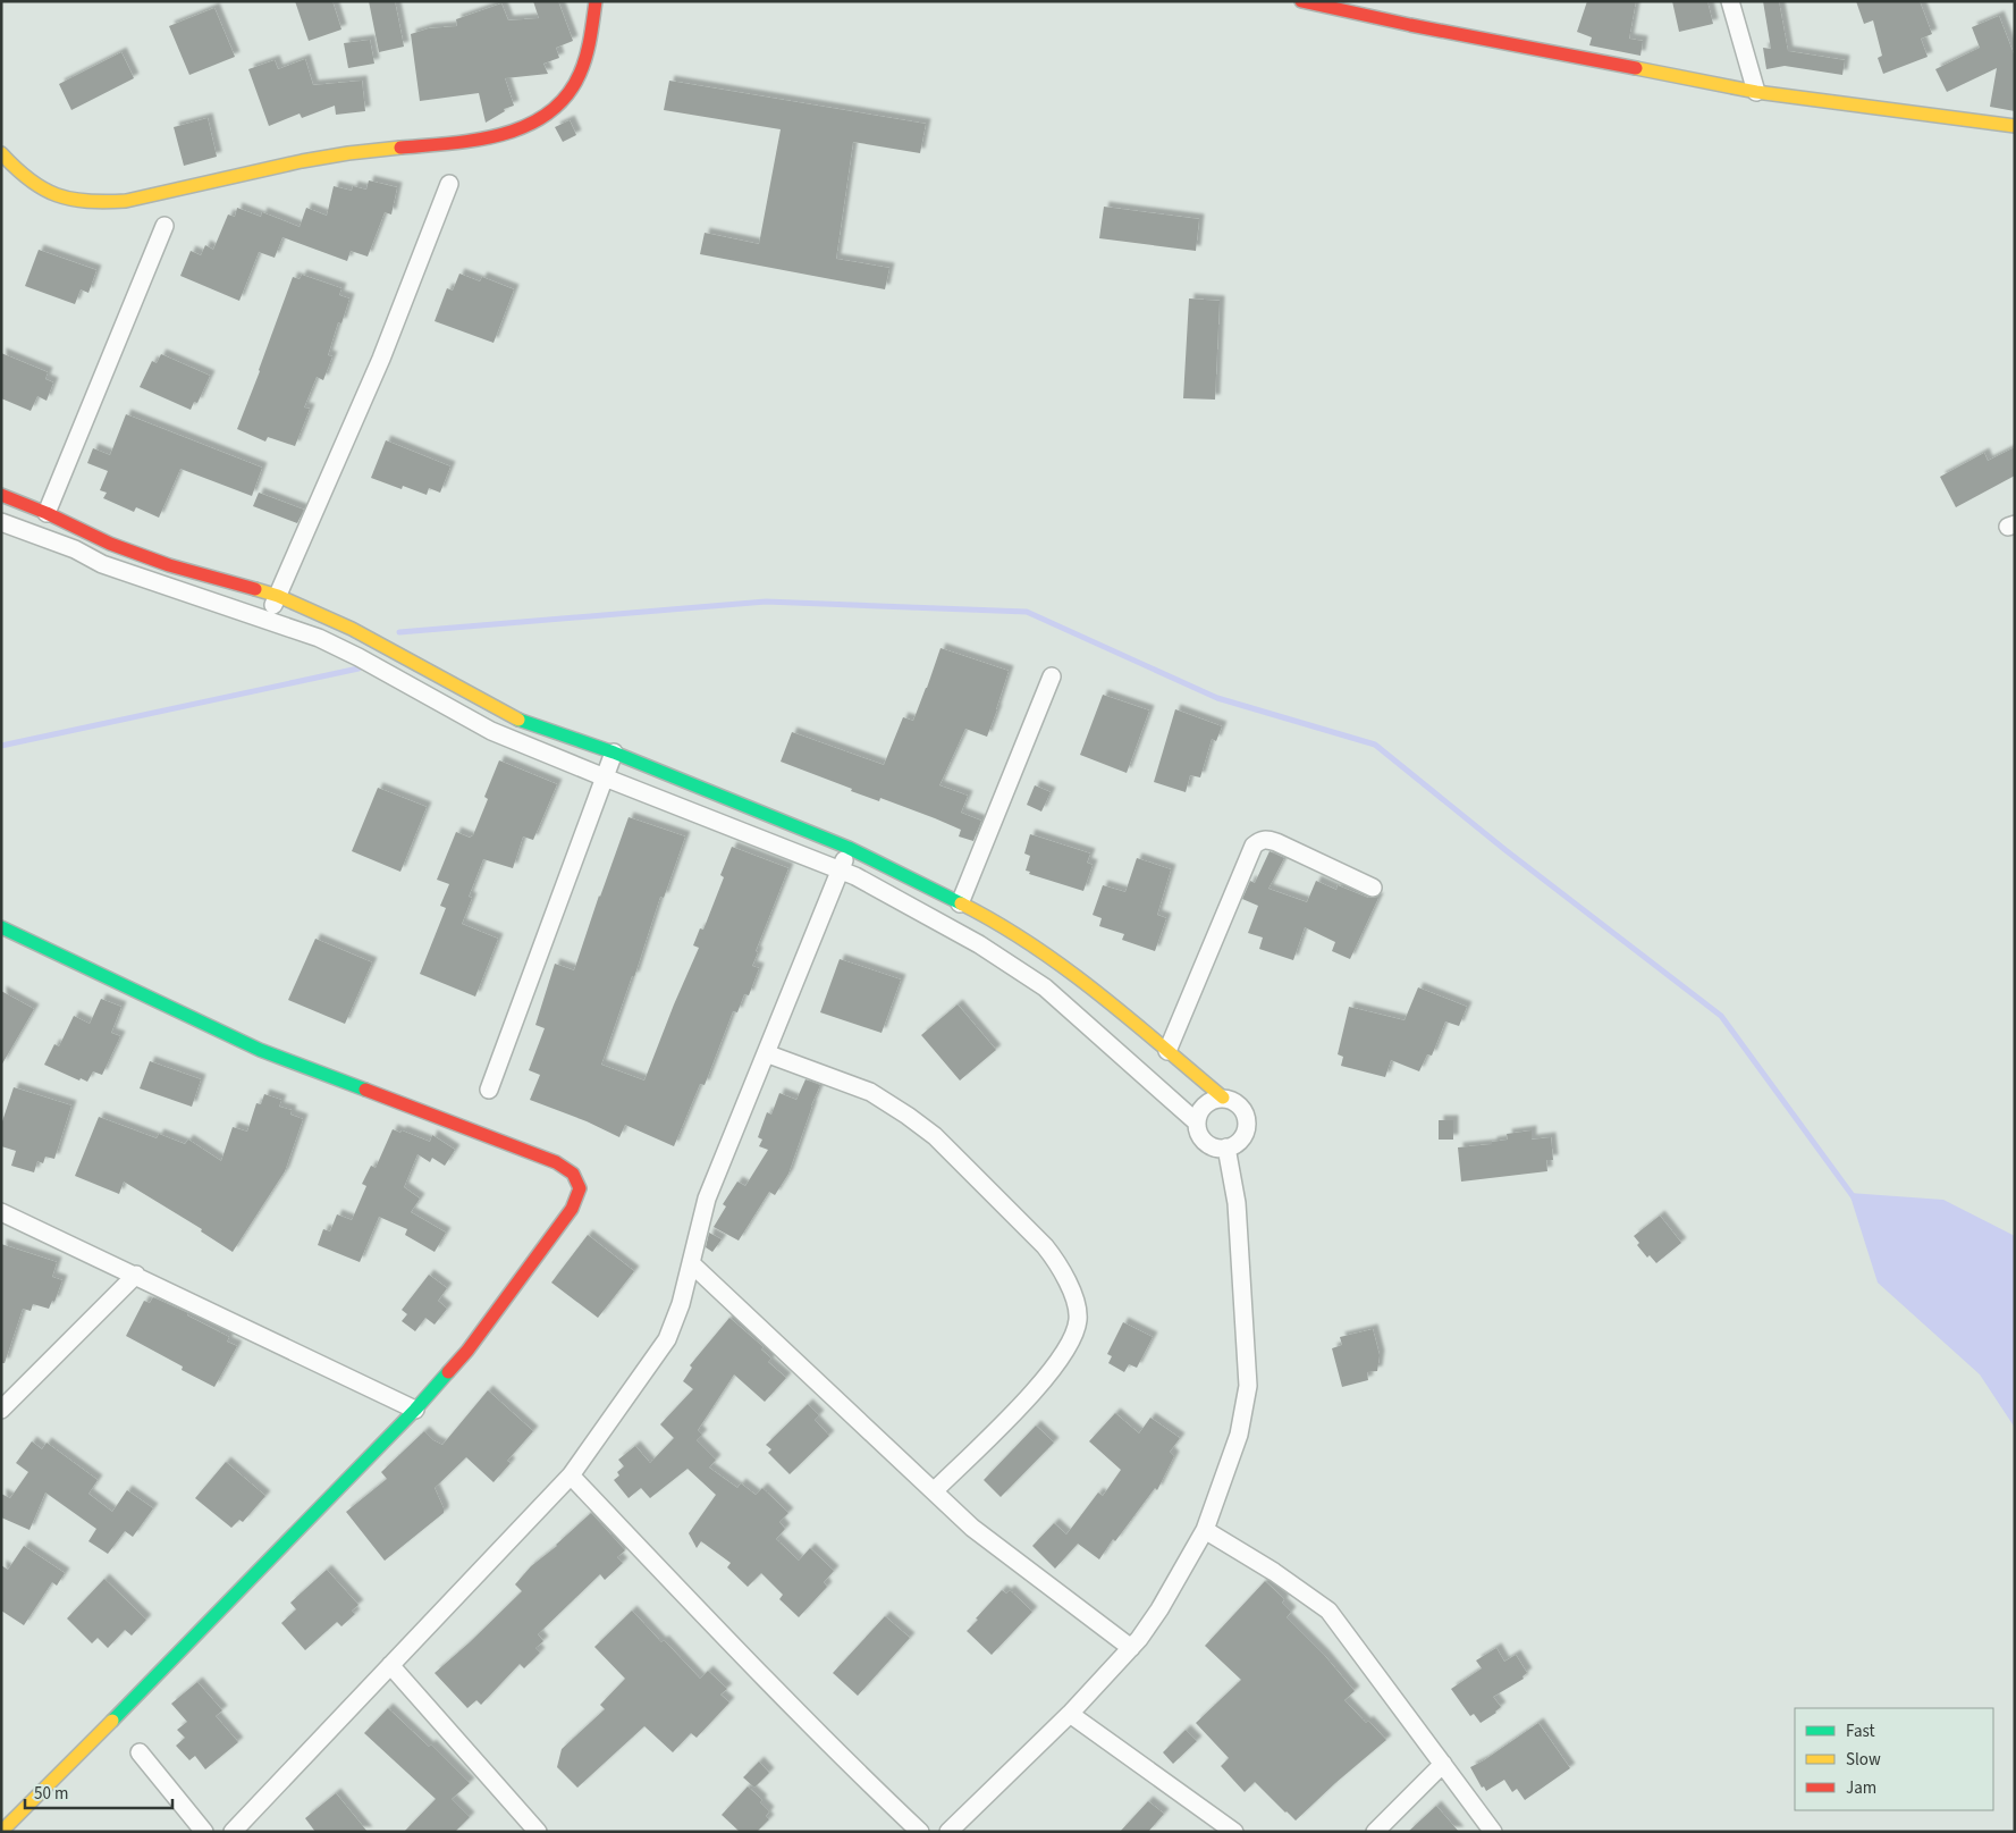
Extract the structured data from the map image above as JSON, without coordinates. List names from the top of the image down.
{
  "legend": ["Fast", "Slow", "Jam"],
  "scale_bar": "50 m"
}
